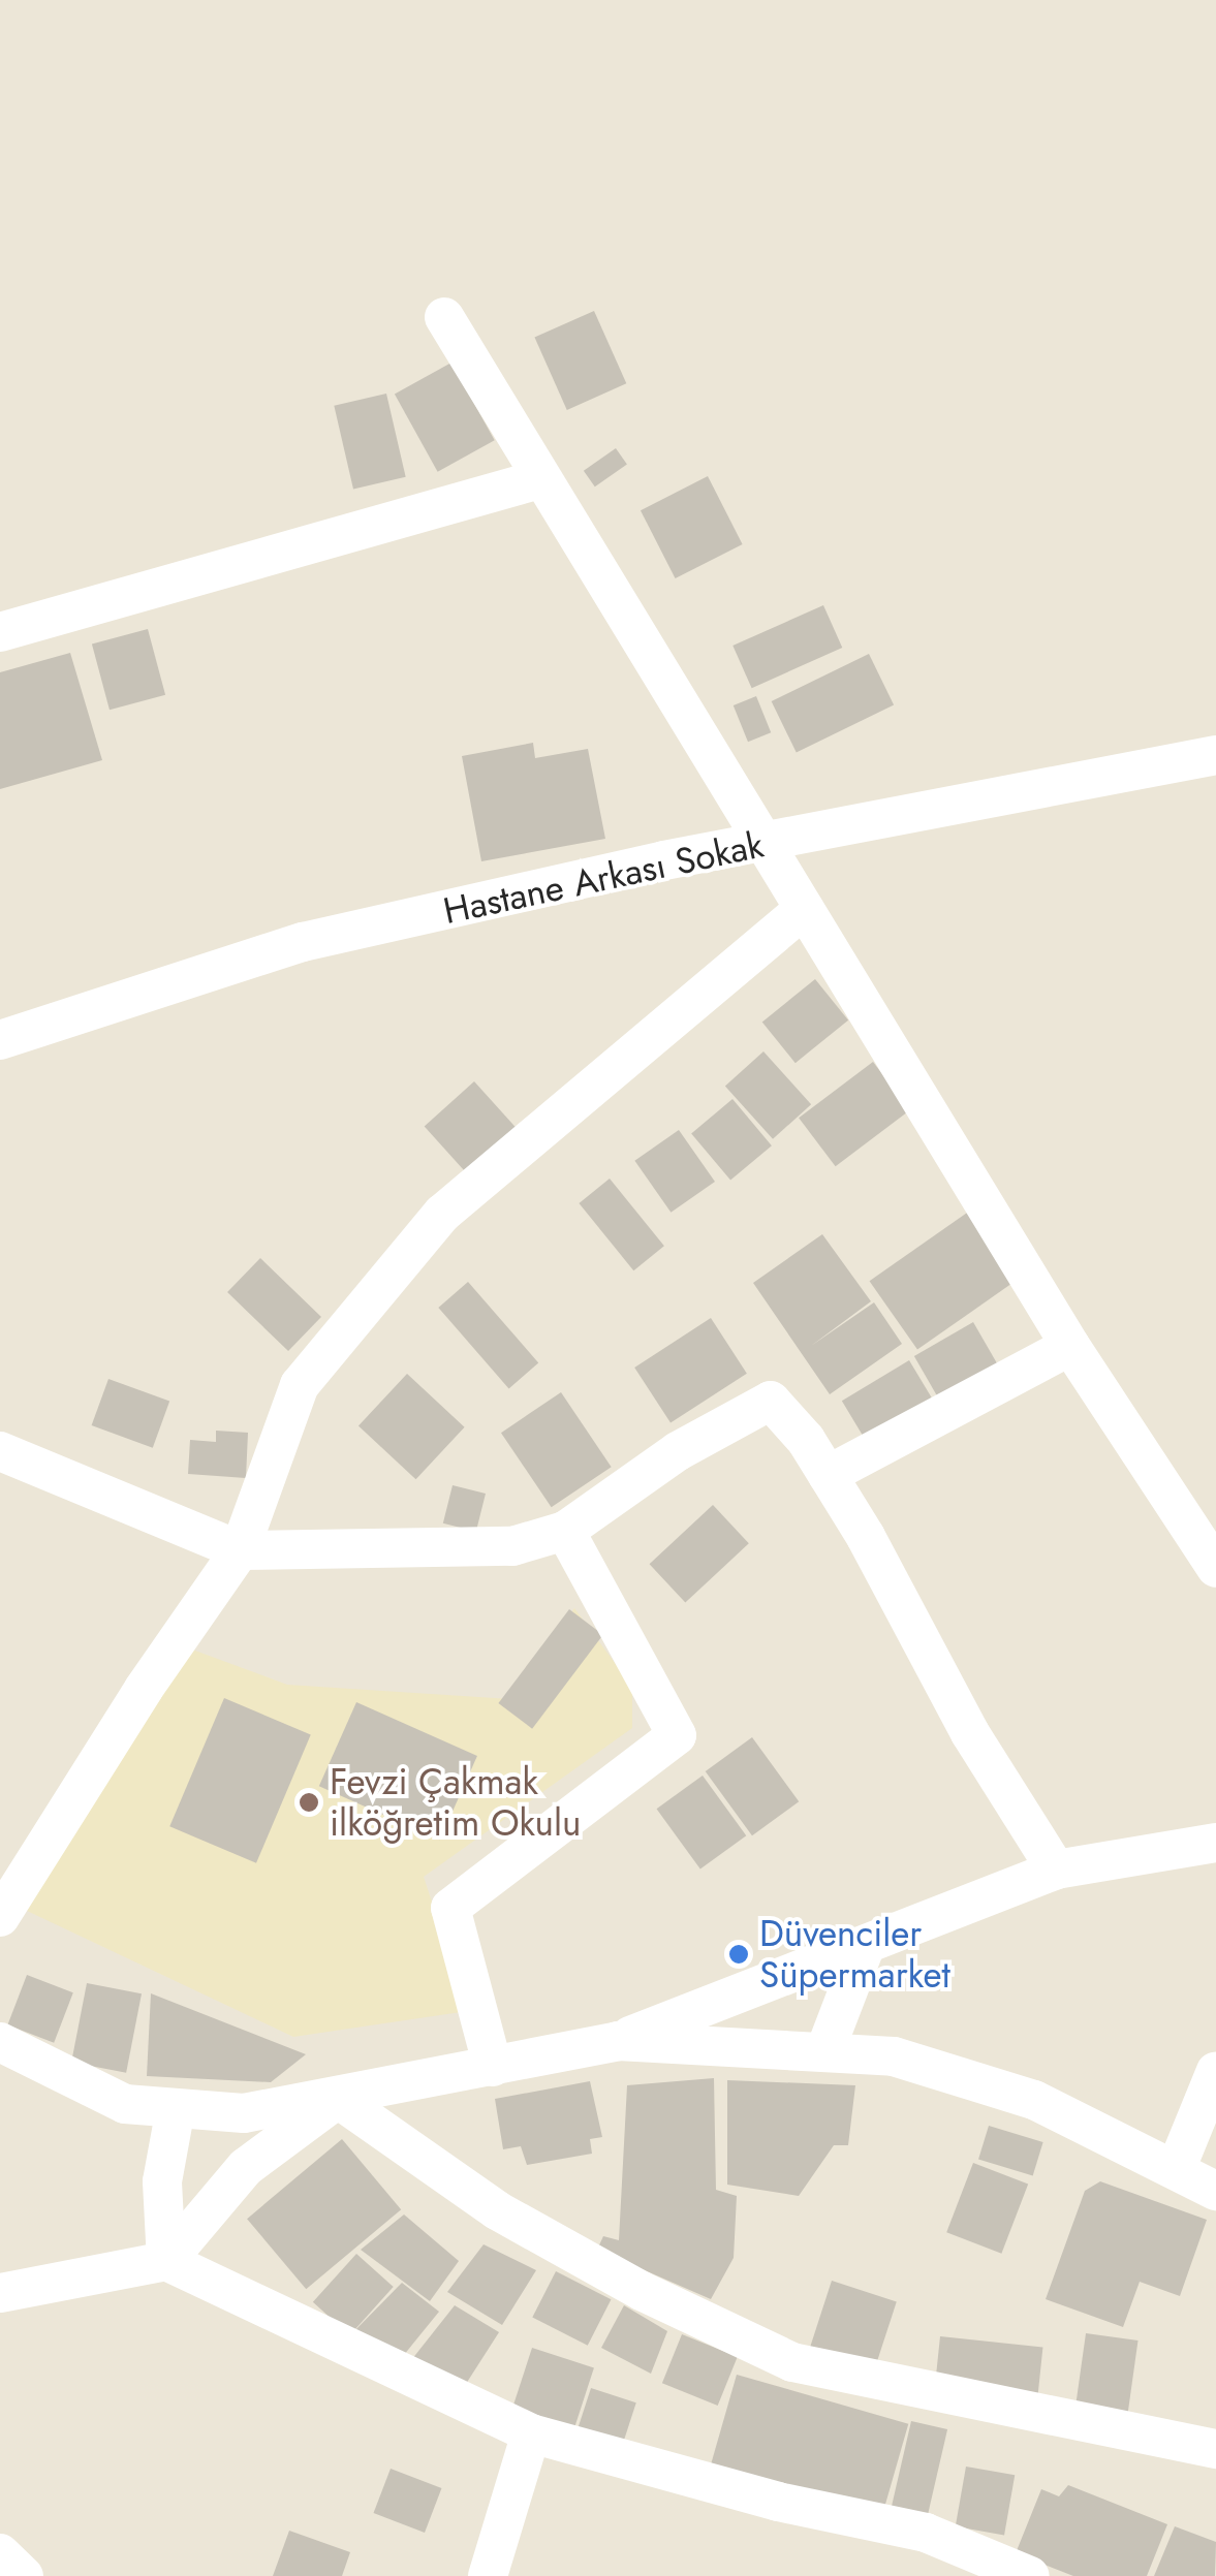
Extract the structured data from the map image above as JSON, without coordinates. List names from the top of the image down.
{
  "streets": {
    "street": ["Hastane Arkası Sokak"]
  },
  "places": ["Fevzi Çakmak ilköğretim Okulu", "Düvenciler Süpermarket"]
}
